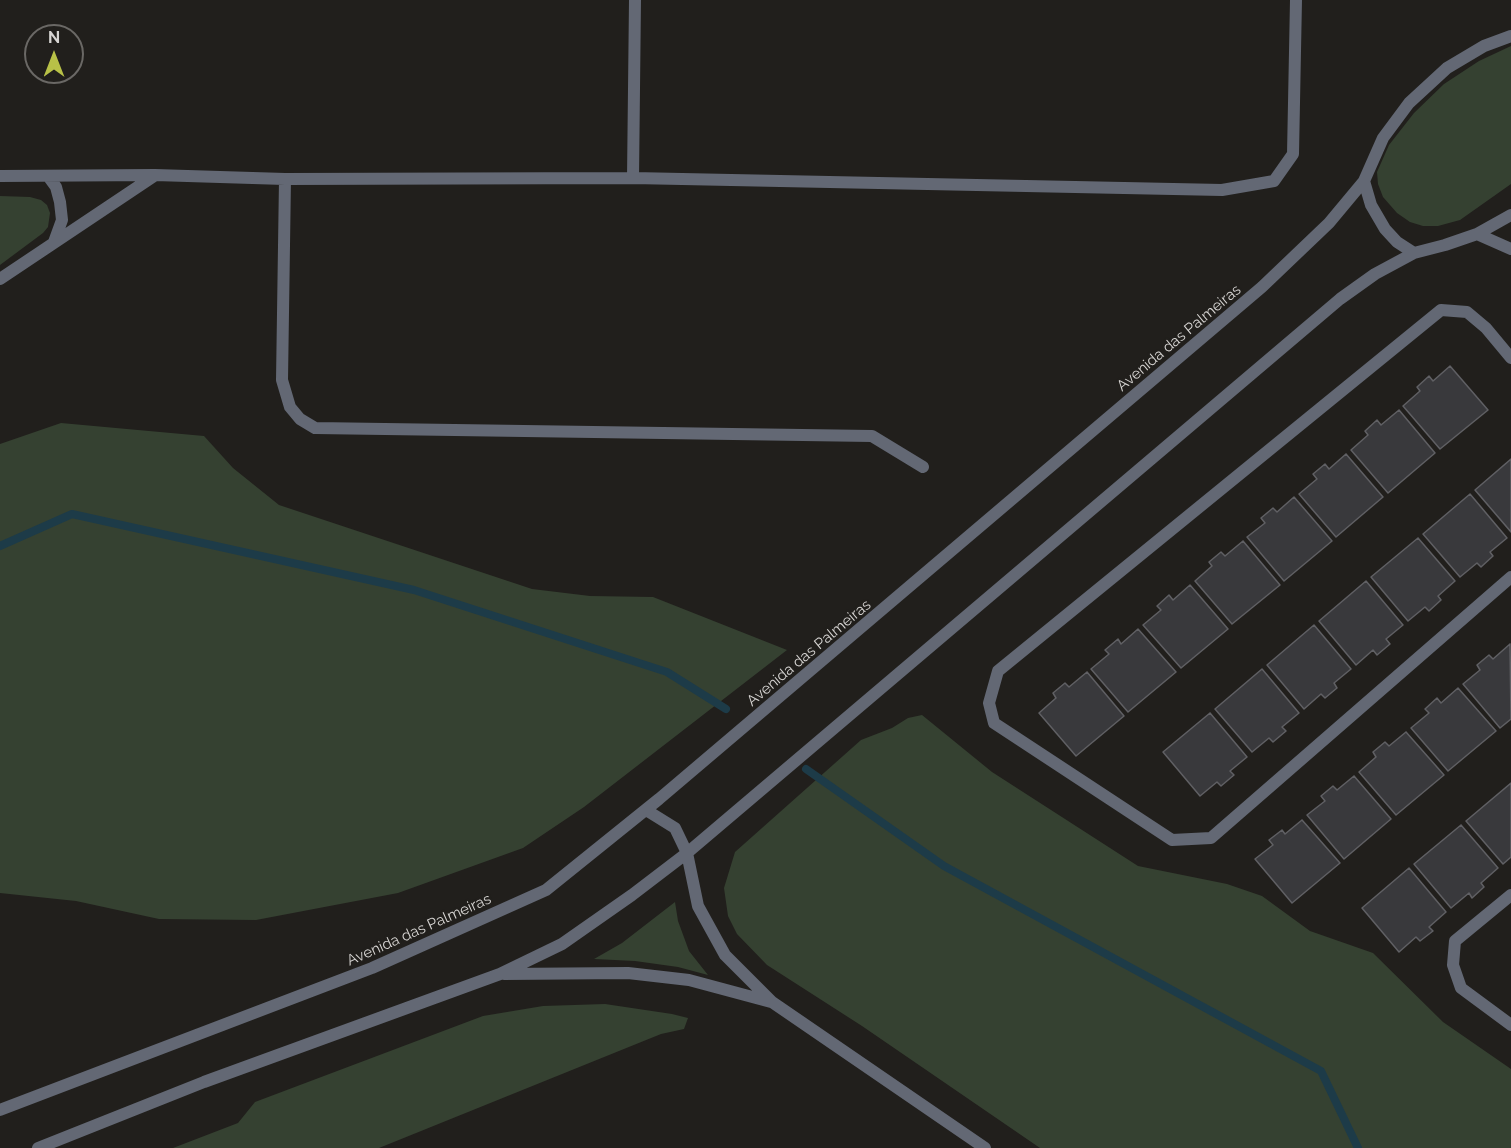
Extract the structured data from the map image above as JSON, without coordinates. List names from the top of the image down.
{
  "streets": {
    "street": ["Avenida das Palmeiras"]
  },
  "north": "top"
}
